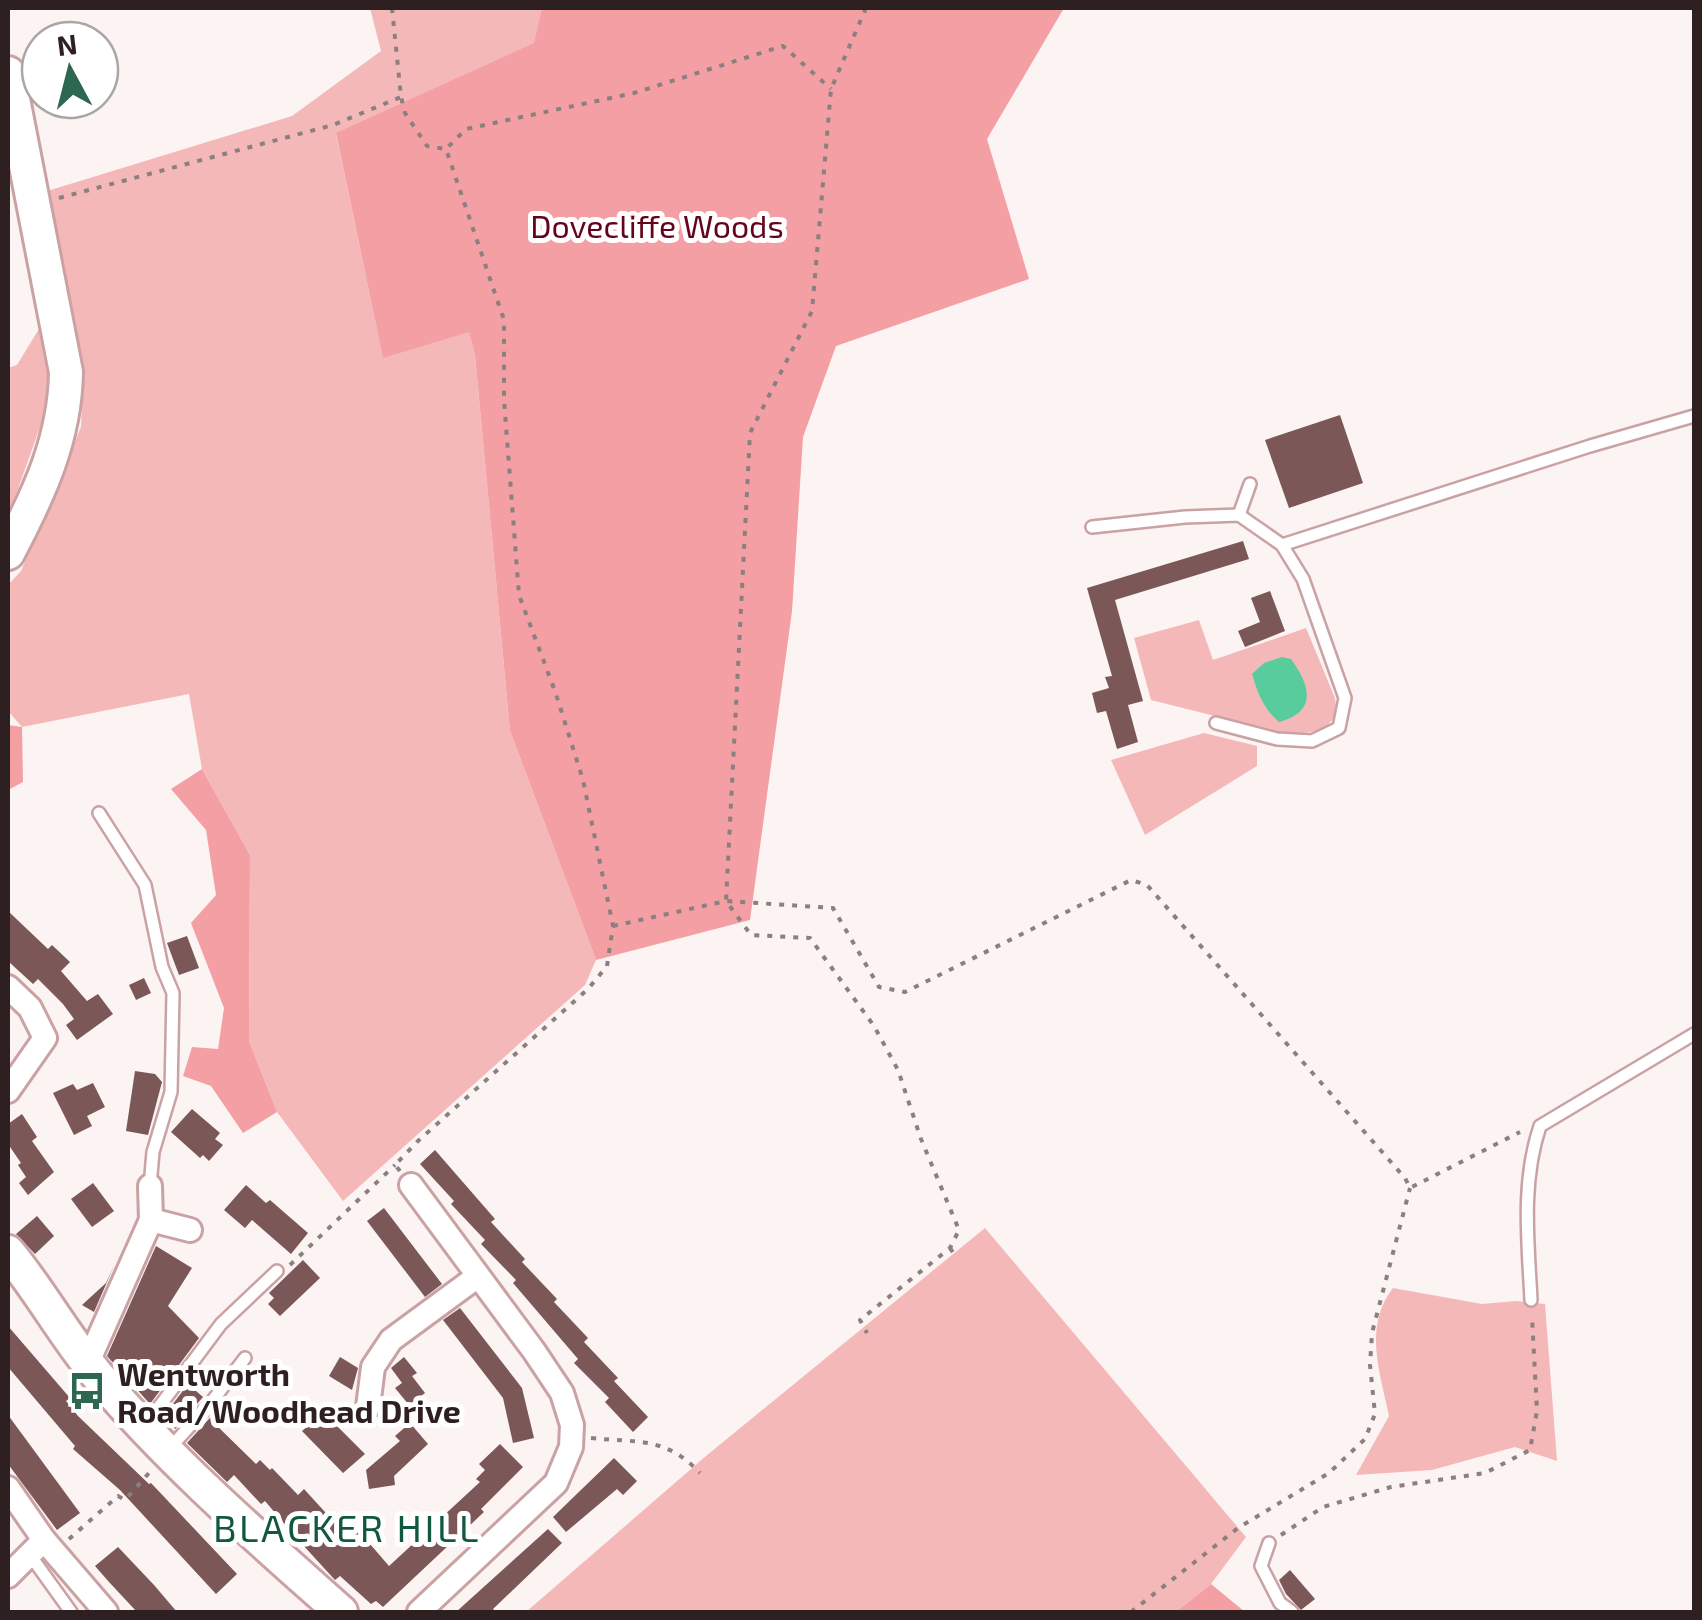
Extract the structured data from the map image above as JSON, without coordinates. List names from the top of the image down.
{
  "districts": ["BLACKER HILL"],
  "parks": ["Dovecliffe Woods"],
  "places": {
    "bus stop": ["Wentworth Road/Woodhead Drive"]
  },
  "north": "top"
}
